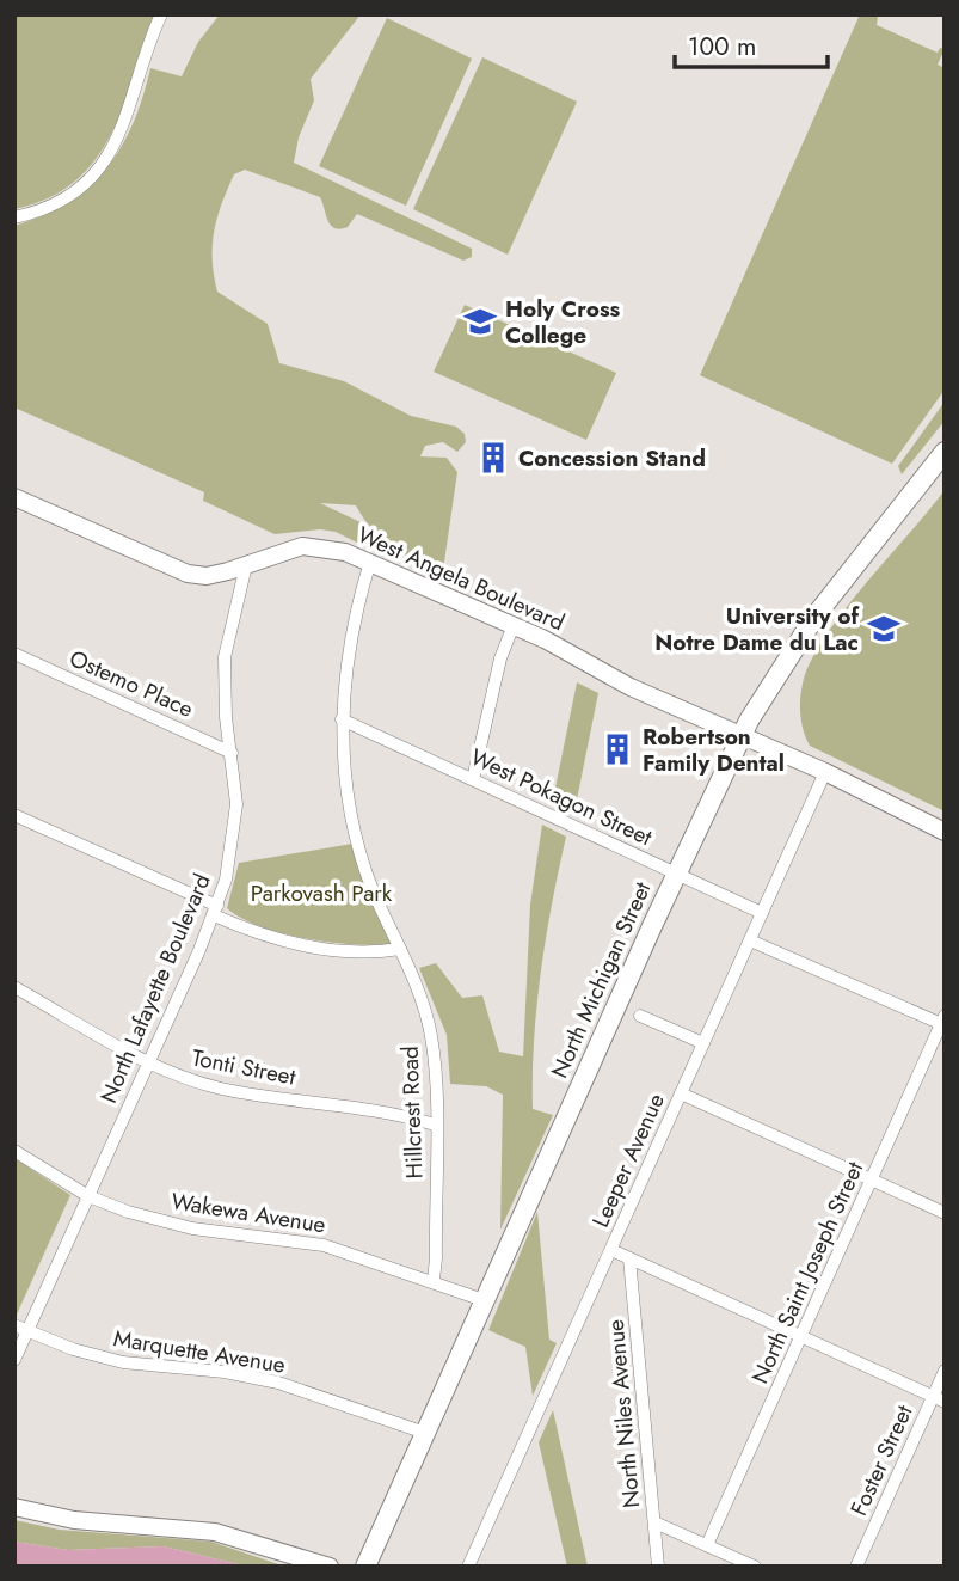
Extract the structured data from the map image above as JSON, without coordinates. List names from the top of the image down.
{
  "streets": {
    "main road": ["North Michigan Street"],
    "street": [
      "West Angela Boulevard",
      "Ostemo Place",
      "West Pokagon Street",
      "North Lafayette Boulevard",
      "Tonti Street",
      "Hillcrest Road",
      "Leeper Avenue",
      "Wakewa Avenue",
      "North Saint Joseph Street",
      "Marquette Avenue",
      "North Niles Avenue",
      "Foster Street"
    ]
  },
  "crossings": [
    ["West Angela Boulevard", "North Michigan Street"],
    ["West Angela Boulevard", "North Lafayette Boulevard"],
    ["West Angela Boulevard", "Hillcrest Road"],
    ["West Angela Boulevard", "Leeper Avenue"],
    ["Ostemo Place", "North Lafayette Boulevard"],
    ["West Pokagon Street", "North Michigan Street"],
    ["West Pokagon Street", "Hillcrest Road"],
    ["West Pokagon Street", "Leeper Avenue"],
    ["North Michigan Street", "Wakewa Avenue"],
    ["North Michigan Street", "Marquette Avenue"],
    ["North Lafayette Boulevard", "Tonti Street"],
    ["North Lafayette Boulevard", "Wakewa Avenue"],
    ["North Lafayette Boulevard", "Marquette Avenue"],
    ["Tonti Street", "Hillcrest Road"],
    ["Hillcrest Road", "Wakewa Avenue"]
  ],
  "parks": ["Parkovash Park"],
  "places": {
    "school or university": ["Holy Cross College", "University of Notre Dame du Lac"],
    "building": ["Concession Stand", "Robertson Family Dental"]
  },
  "scale_bar": "100 m"
}
